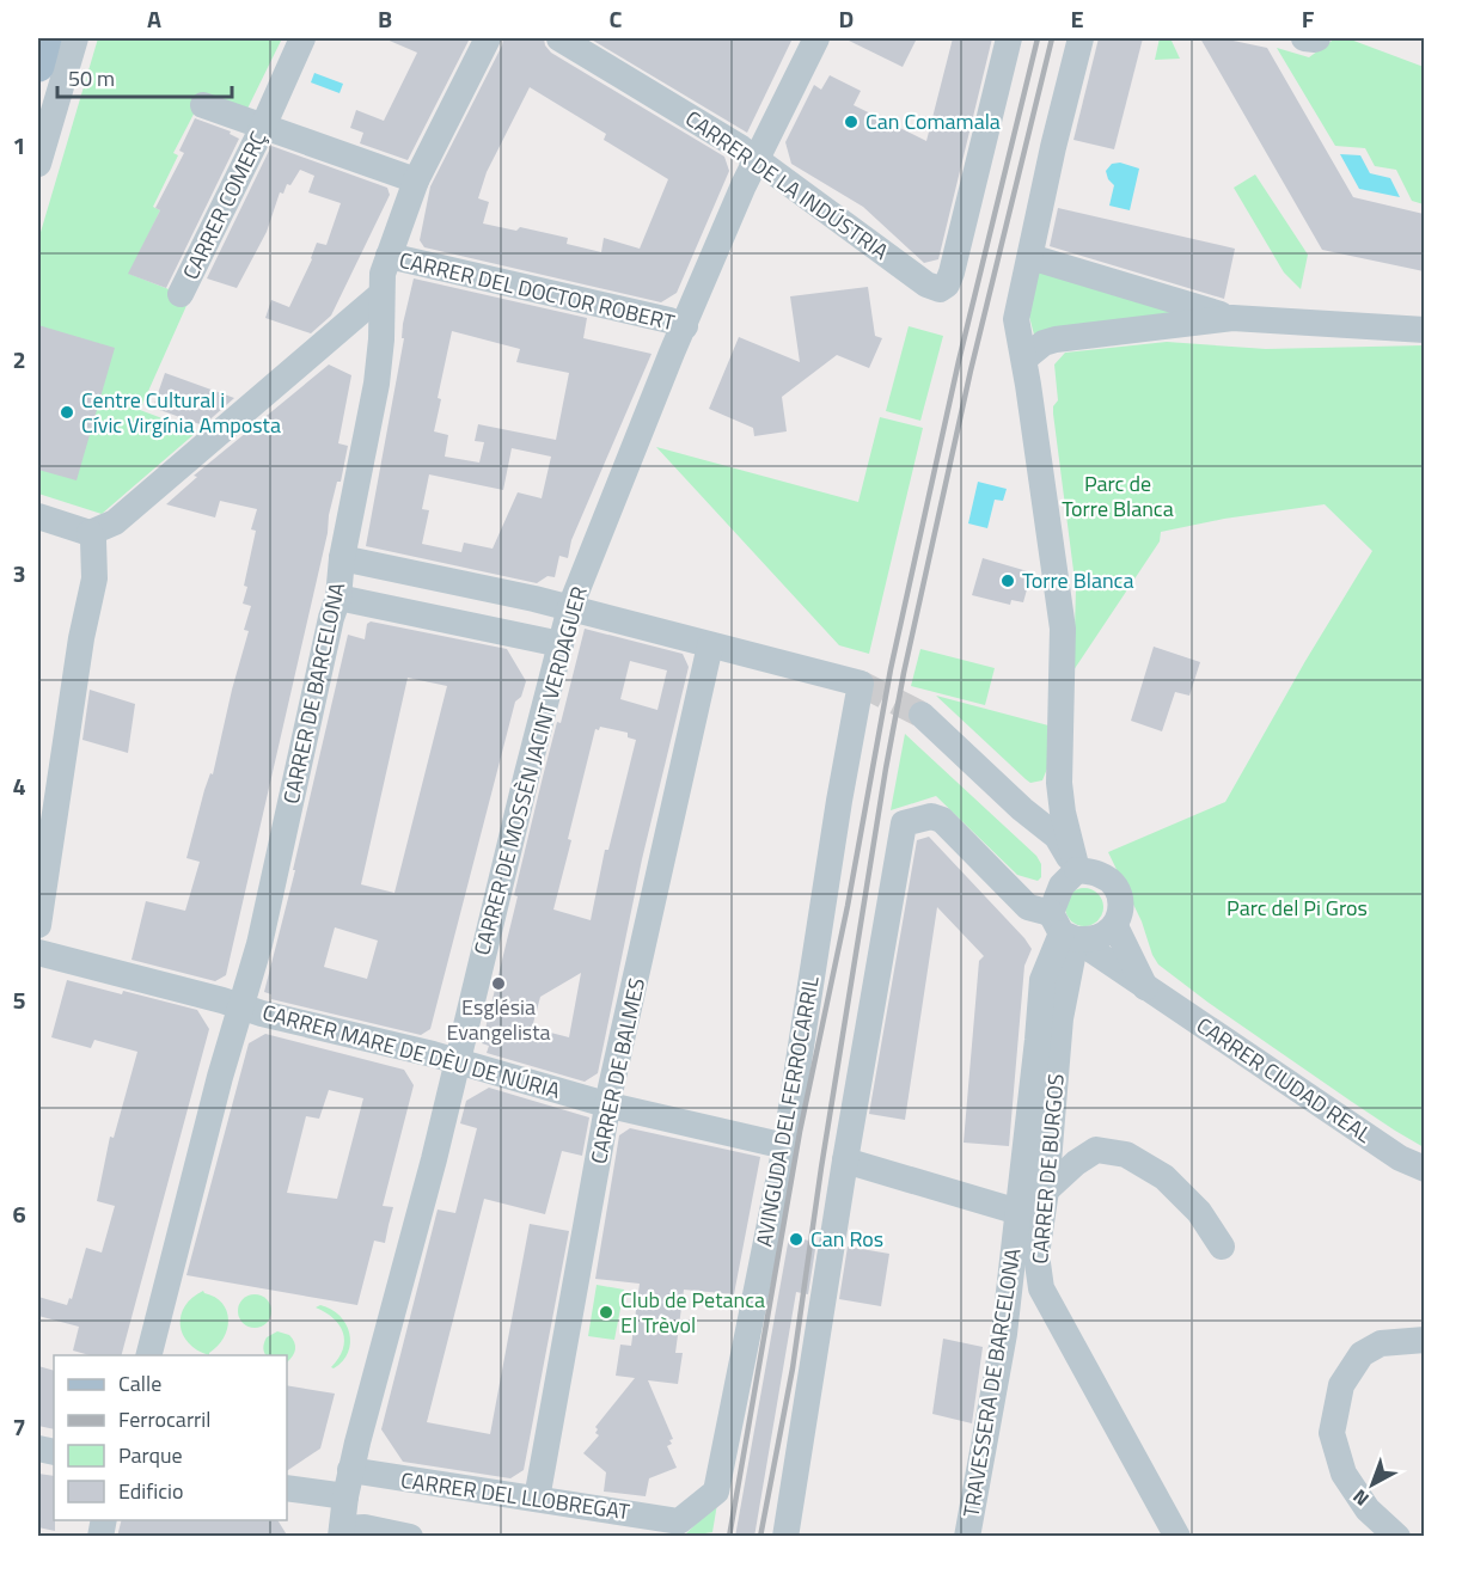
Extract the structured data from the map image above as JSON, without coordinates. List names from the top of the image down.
{
  "streets": {
    "street": [
      "CARRER DE LA INDÚSTRIA",
      "CARRER COMERÇ",
      "CARRER DEL DOCTOR ROBERT",
      "CARRER DE BARCELONA",
      "CARRER DE MOSSÈN JACINT VERDAGUER",
      "CARRER MARE DE DÈU DE NÚRIA",
      "CARRER DE BALMES",
      "CARRER CIUDAD REAL",
      "AVINGUDA DEL FERROCARRIL",
      "CARRER DE BURGOS",
      "TRAVESSERA DE BARCELONA",
      "CARRER DEL LLOBREGAT"
    ]
  },
  "crossings": [
    ["CARRER DE LA INDÚSTRIA", "CARRER DE MOSSÈN JACINT VERDAGUER"],
    ["CARRER DEL DOCTOR ROBERT", "CARRER DE BARCELONA"],
    ["CARRER DEL DOCTOR ROBERT", "CARRER DE MOSSÈN JACINT VERDAGUER"],
    ["CARRER DE BARCELONA", "CARRER MARE DE DÈU DE NÚRIA"],
    ["CARRER DE MOSSÈN JACINT VERDAGUER", "CARRER MARE DE DÈU DE NÚRIA"],
    ["CARRER DE MOSSÈN JACINT VERDAGUER", "CARRER DEL LLOBREGAT"],
    ["CARRER MARE DE DÈU DE NÚRIA", "CARRER DE BALMES"],
    ["CARRER MARE DE DÈU DE NÚRIA", "AVINGUDA DEL FERROCARRIL"],
    ["CARRER DE BALMES", "AVINGUDA DEL FERROCARRIL"],
    ["CARRER DE BALMES", "CARRER DEL LLOBREGAT"],
    ["CARRER CIUDAD REAL", "CARRER DE BURGOS"],
    ["CARRER CIUDAD REAL", "TRAVESSERA DE BARCELONA"],
    ["AVINGUDA DEL FERROCARRIL", "CARRER DEL LLOBREGAT"],
    ["CARRER DE BURGOS", "TRAVESSERA DE BARCELONA"]
  ],
  "parks": ["Parc de Torre Blanca", "Parc del Pi Gros"],
  "places": [
    "Can Comamala",
    "Centre Cultural i Cívic Virgínia Amposta",
    "Torre Blanca",
    "Església Evangelista",
    "Can Ros",
    "Club de Petanca El Trèvol"
  ],
  "legend": [
    "Calle",
    "Ferrocarril",
    "Parque",
    "Edificio"
  ],
  "scale_bar": "50 m",
  "north": "bottom left",
  "grid": {
    "columns": [
      "A",
      "B",
      "C",
      "D",
      "E",
      "F"
    ],
    "rows": [
      "1",
      "2",
      "3",
      "4",
      "5",
      "6",
      "7"
    ]
  }
}
